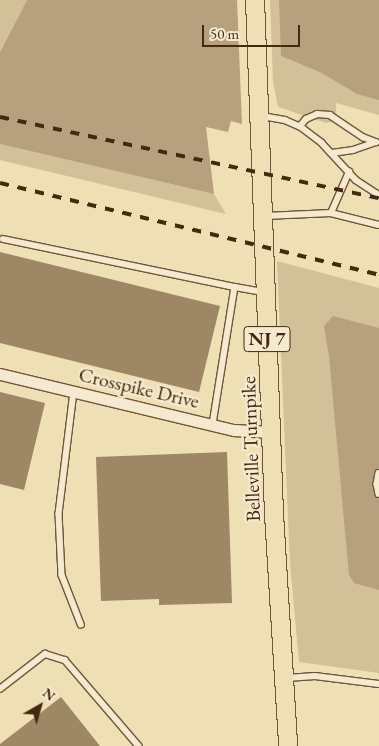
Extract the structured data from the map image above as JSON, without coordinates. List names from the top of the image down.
{
  "streets": {
    "main road": ["NJ 7", "Belleville Turnpike"],
    "street": ["Crosspike Drive"]
  },
  "crossings": [
    ["Crosspike Drive", "Belleville Turnpike"]
  ],
  "scale_bar": "50 m",
  "north": "top right"
}
